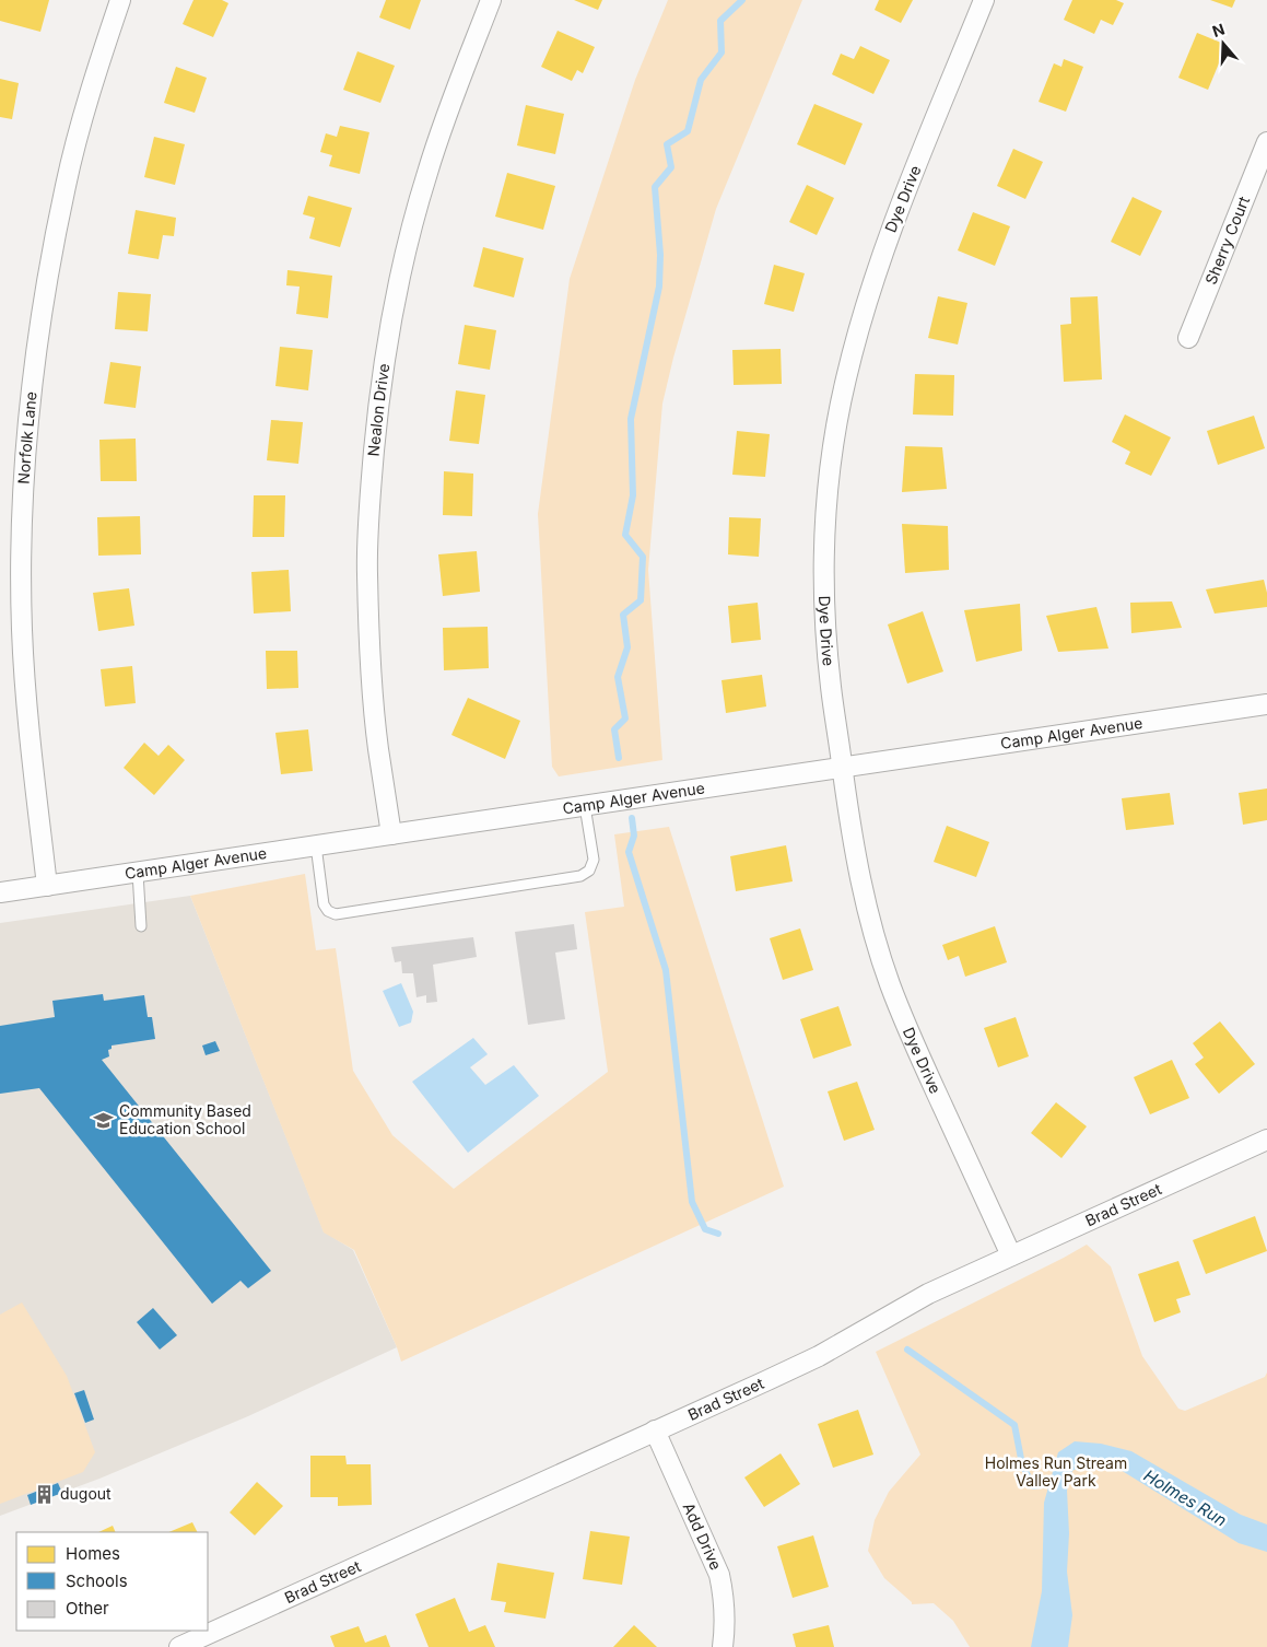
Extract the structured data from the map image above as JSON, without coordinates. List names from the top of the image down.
{
  "streets": {
    "street": [
      "Dye Drive",
      "Sherry Court",
      "Nealon Drive",
      "Norfolk Lane",
      "Camp Alger Avenue",
      "Brad Street",
      "Add Drive"
    ]
  },
  "crossings": [
    ["Dye Drive", "Camp Alger Avenue"],
    ["Dye Drive", "Brad Street"],
    ["Nealon Drive", "Camp Alger Avenue"],
    ["Norfolk Lane", "Camp Alger Avenue"],
    ["Brad Street", "Add Drive"]
  ],
  "water": ["Holmes Run"],
  "parks": ["Holmes Run Stream Valley Park"],
  "places": {
    "school or university": ["Community Based Education School"],
    "building": ["dugout"]
  },
  "legend": ["Homes", "Schools", "Other"],
  "north": "top"
}
